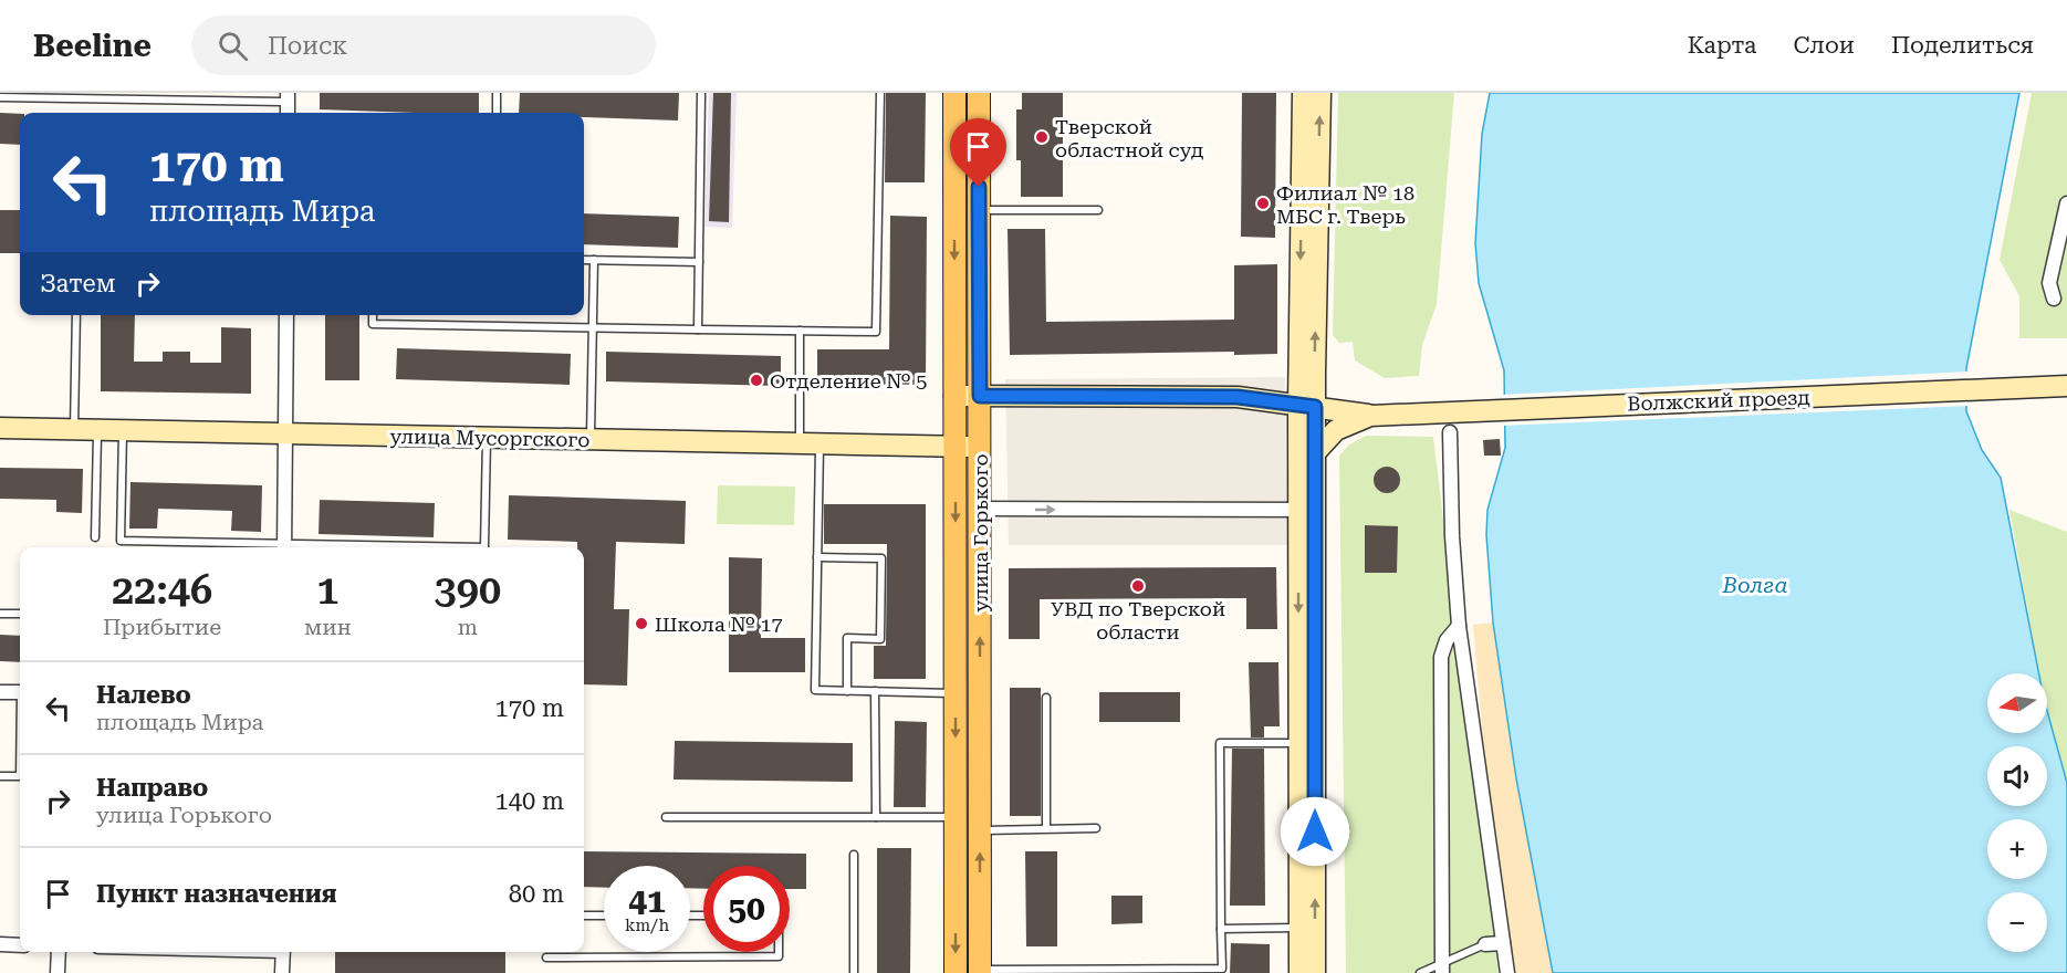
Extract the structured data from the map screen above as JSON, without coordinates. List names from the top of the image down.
{
  "streets": {
    "main road": ["Волжский проезд", "улица Мусоргского", "улица Горького"]
  },
  "crossings": [
    ["Волжский проезд", "улица Горького"],
    ["улица Мусоргского", "улица Горького"]
  ],
  "water": ["Волга"],
  "places": [
    "Тверской областной суд",
    "Филиал № 18 МБС г. Тверь",
    "Отделение № 5",
    "УВД по Тверской области",
    "Школа № 17"
  ],
  "north": "left",
  "page": {
    "header": "Beeline",
    "search": "Поиск",
    "nav": ["Карта", "Слои", "Поделиться"],
    "turn": ["170 m", "площадь Мира"],
    "then": "Затем",
    "eta": [
      "22:46",
      "Прибытие",
      "1",
      "мин",
      "390",
      "m"
    ],
    "list": [
      {
        "name": "Налево",
        "note": "площадь Мира",
        "value": "170 m"
      },
      {
        "name": "Направо",
        "note": "улица Горького",
        "value": "140 m"
      },
      {
        "name": "Пункт назначения",
        "value": "80 m"
      }
    ],
    "map_buttons": ["+", "−"],
    "speed": "41 km/h",
    "limit": "50"
  }
}
